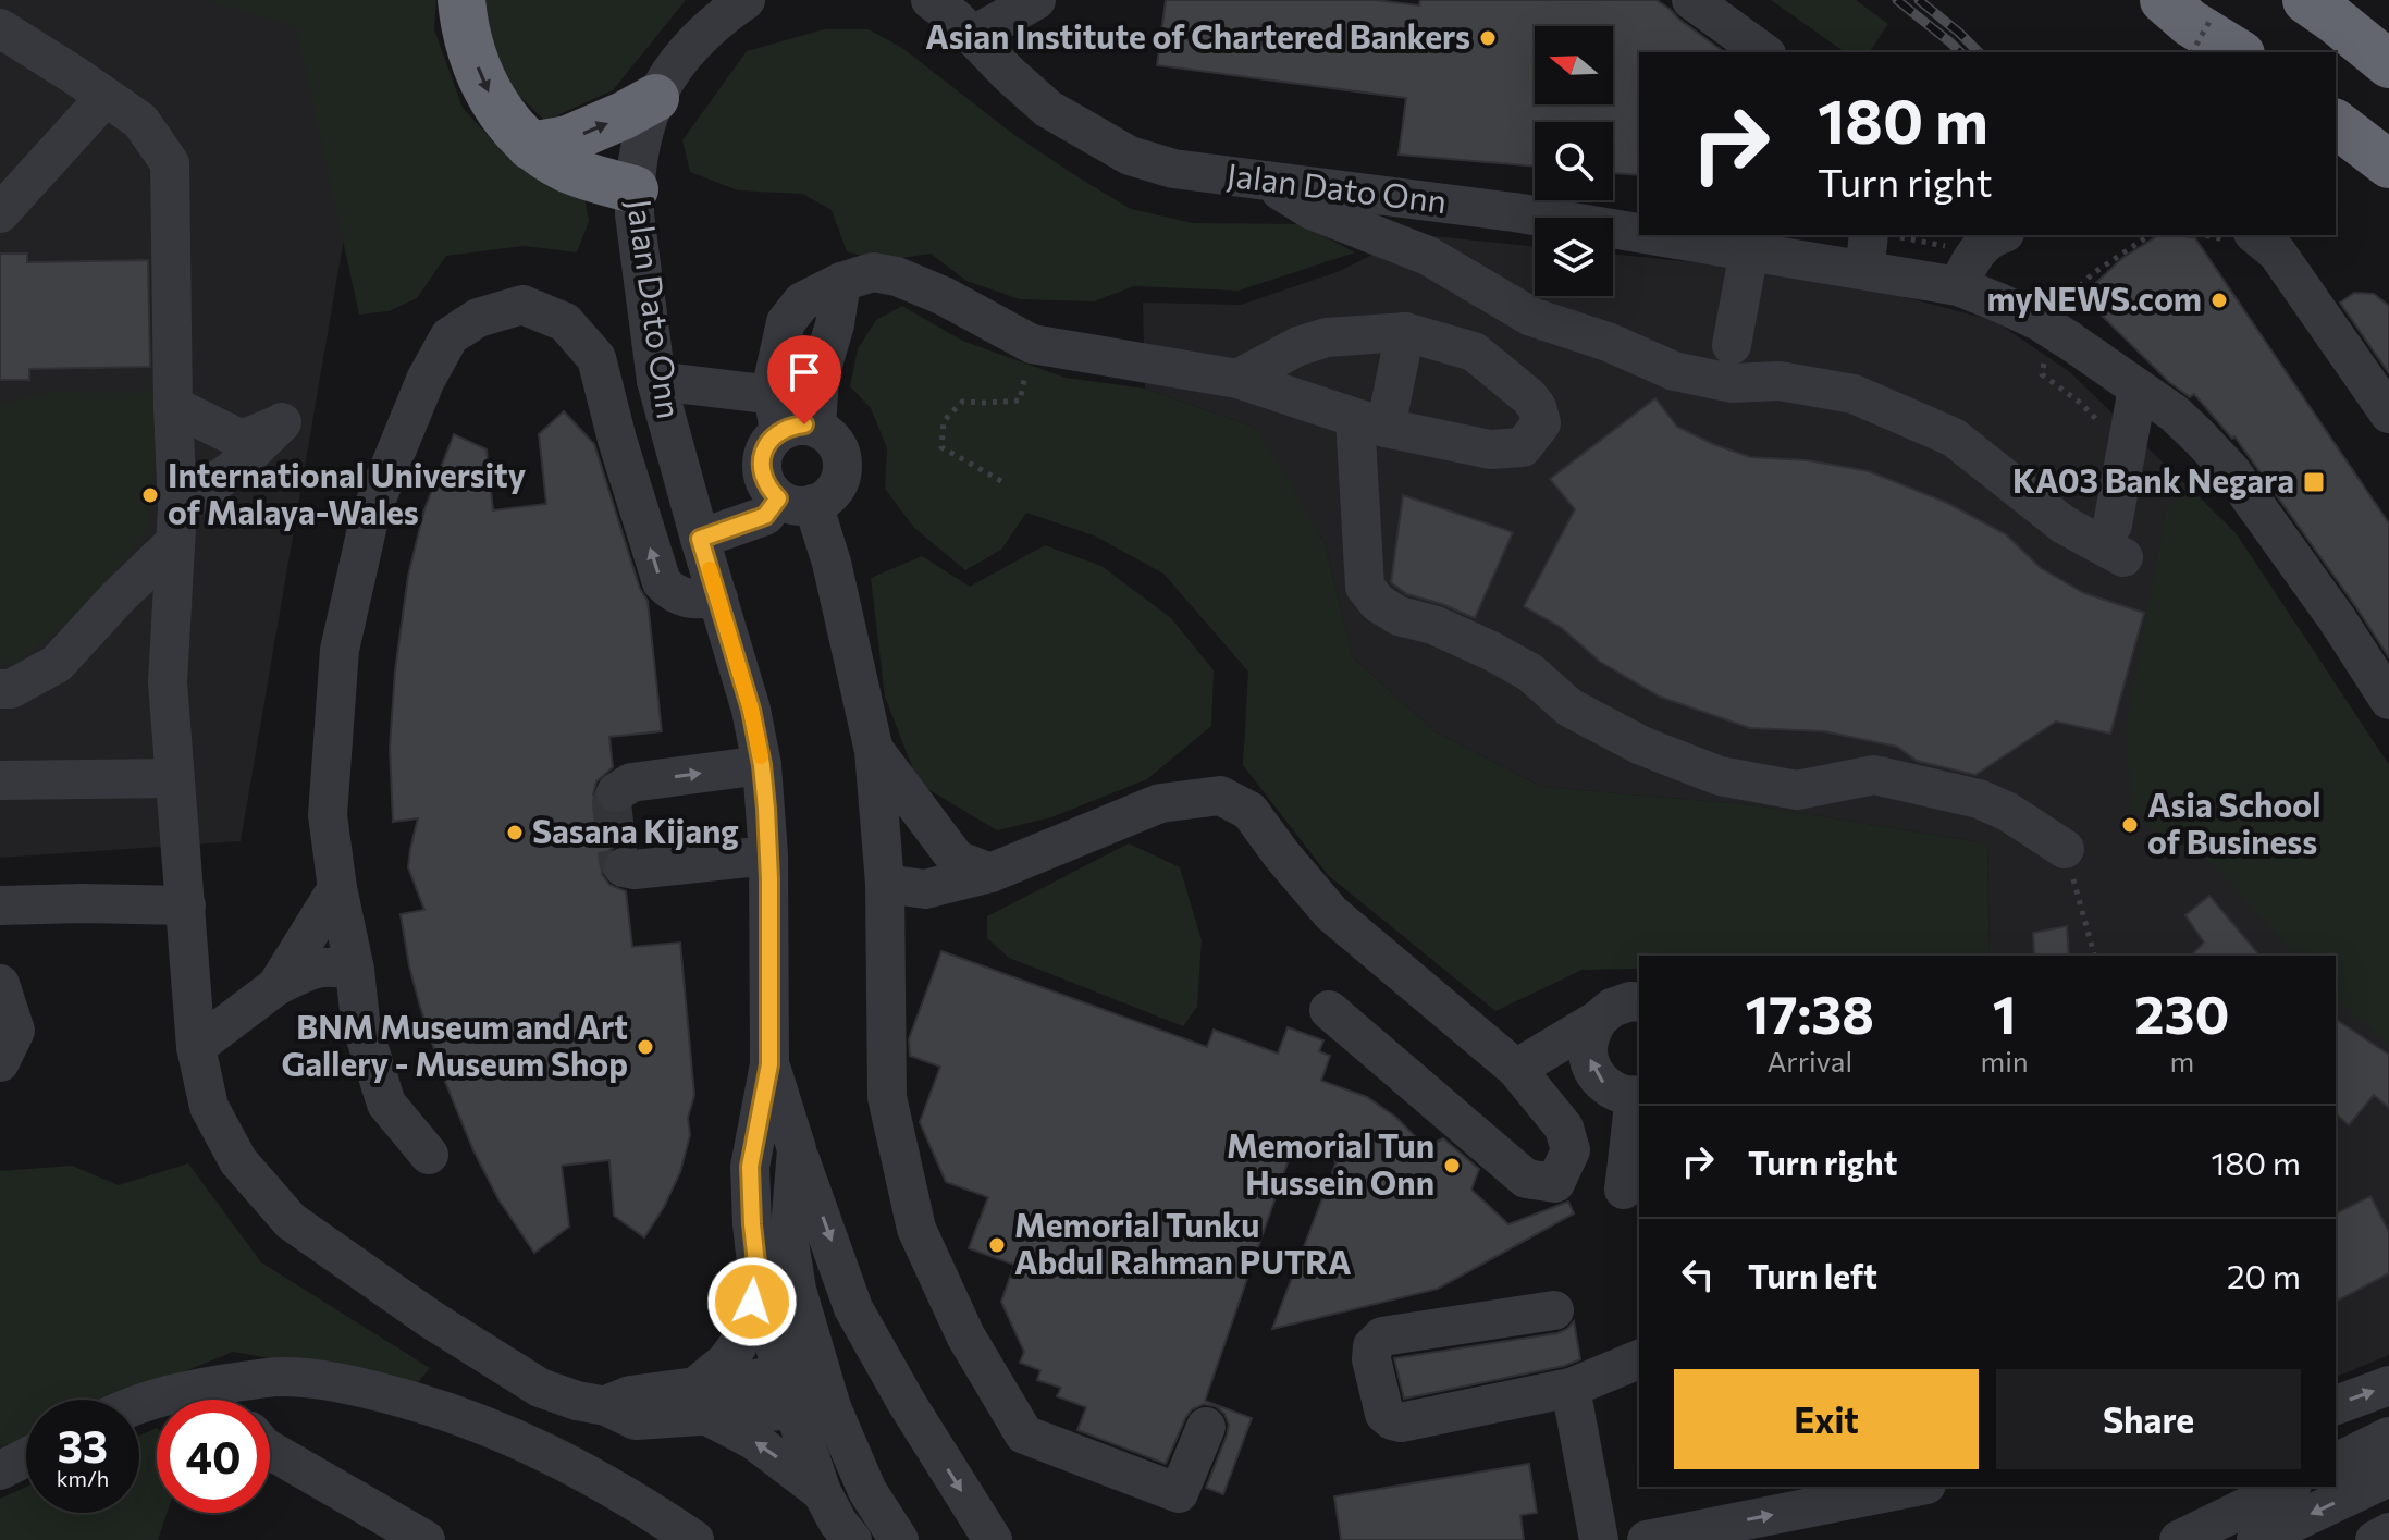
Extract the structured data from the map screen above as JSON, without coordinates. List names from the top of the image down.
{
  "streets": {
    "street": ["Jalan Dato Onn"]
  },
  "places": {
    "other": [
      "Asian Institute of Chartered Bankers",
      "myNEWS.com",
      "International University of Malaya-Wales",
      "Asia School of Business",
      "Sasana Kijang",
      "BNM Museum and Art Gallery - Museum Shop",
      "Memorial Tun Hussein Onn",
      "Memorial Tunku Abdul Rahman PUTRA"
    ],
    "transit": ["KA03 Bank Negara"]
  },
  "north": "left",
  "page": {
    "turn": ["180 m", "Turn right"],
    "eta": [
      "17:38",
      "Arrival",
      "1",
      "min",
      "230",
      "m"
    ],
    "list": [
      {
        "name": "Turn right",
        "value": "180 m"
      },
      {
        "name": "Turn left",
        "value": "20 m"
      }
    ],
    "buttons": ["Exit", "Share"],
    "speed": "33 km/h",
    "limit": "40"
  }
}
